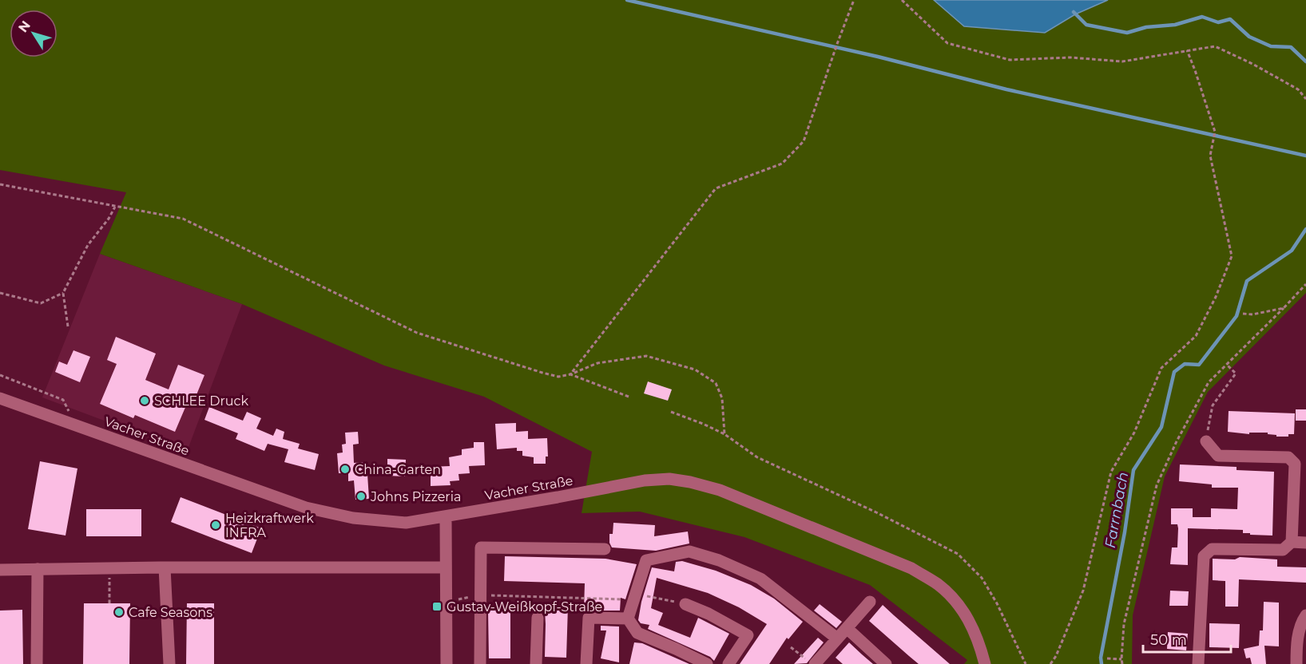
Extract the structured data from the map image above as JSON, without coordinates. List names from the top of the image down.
{
  "streets": {
    "street": ["Vacher Straße"]
  },
  "water": ["Farrnbach"],
  "places": {
    "other": [
      "SCHLEE Druck",
      "China-Garten",
      "Johns Pizzeria",
      "Heizkraftwerk INFRA",
      "Cafe Seasons"
    ],
    "transit": ["Gustav-Weißkopf-Straße"]
  },
  "scale_bar": "50 m",
  "north": "top left"
}
